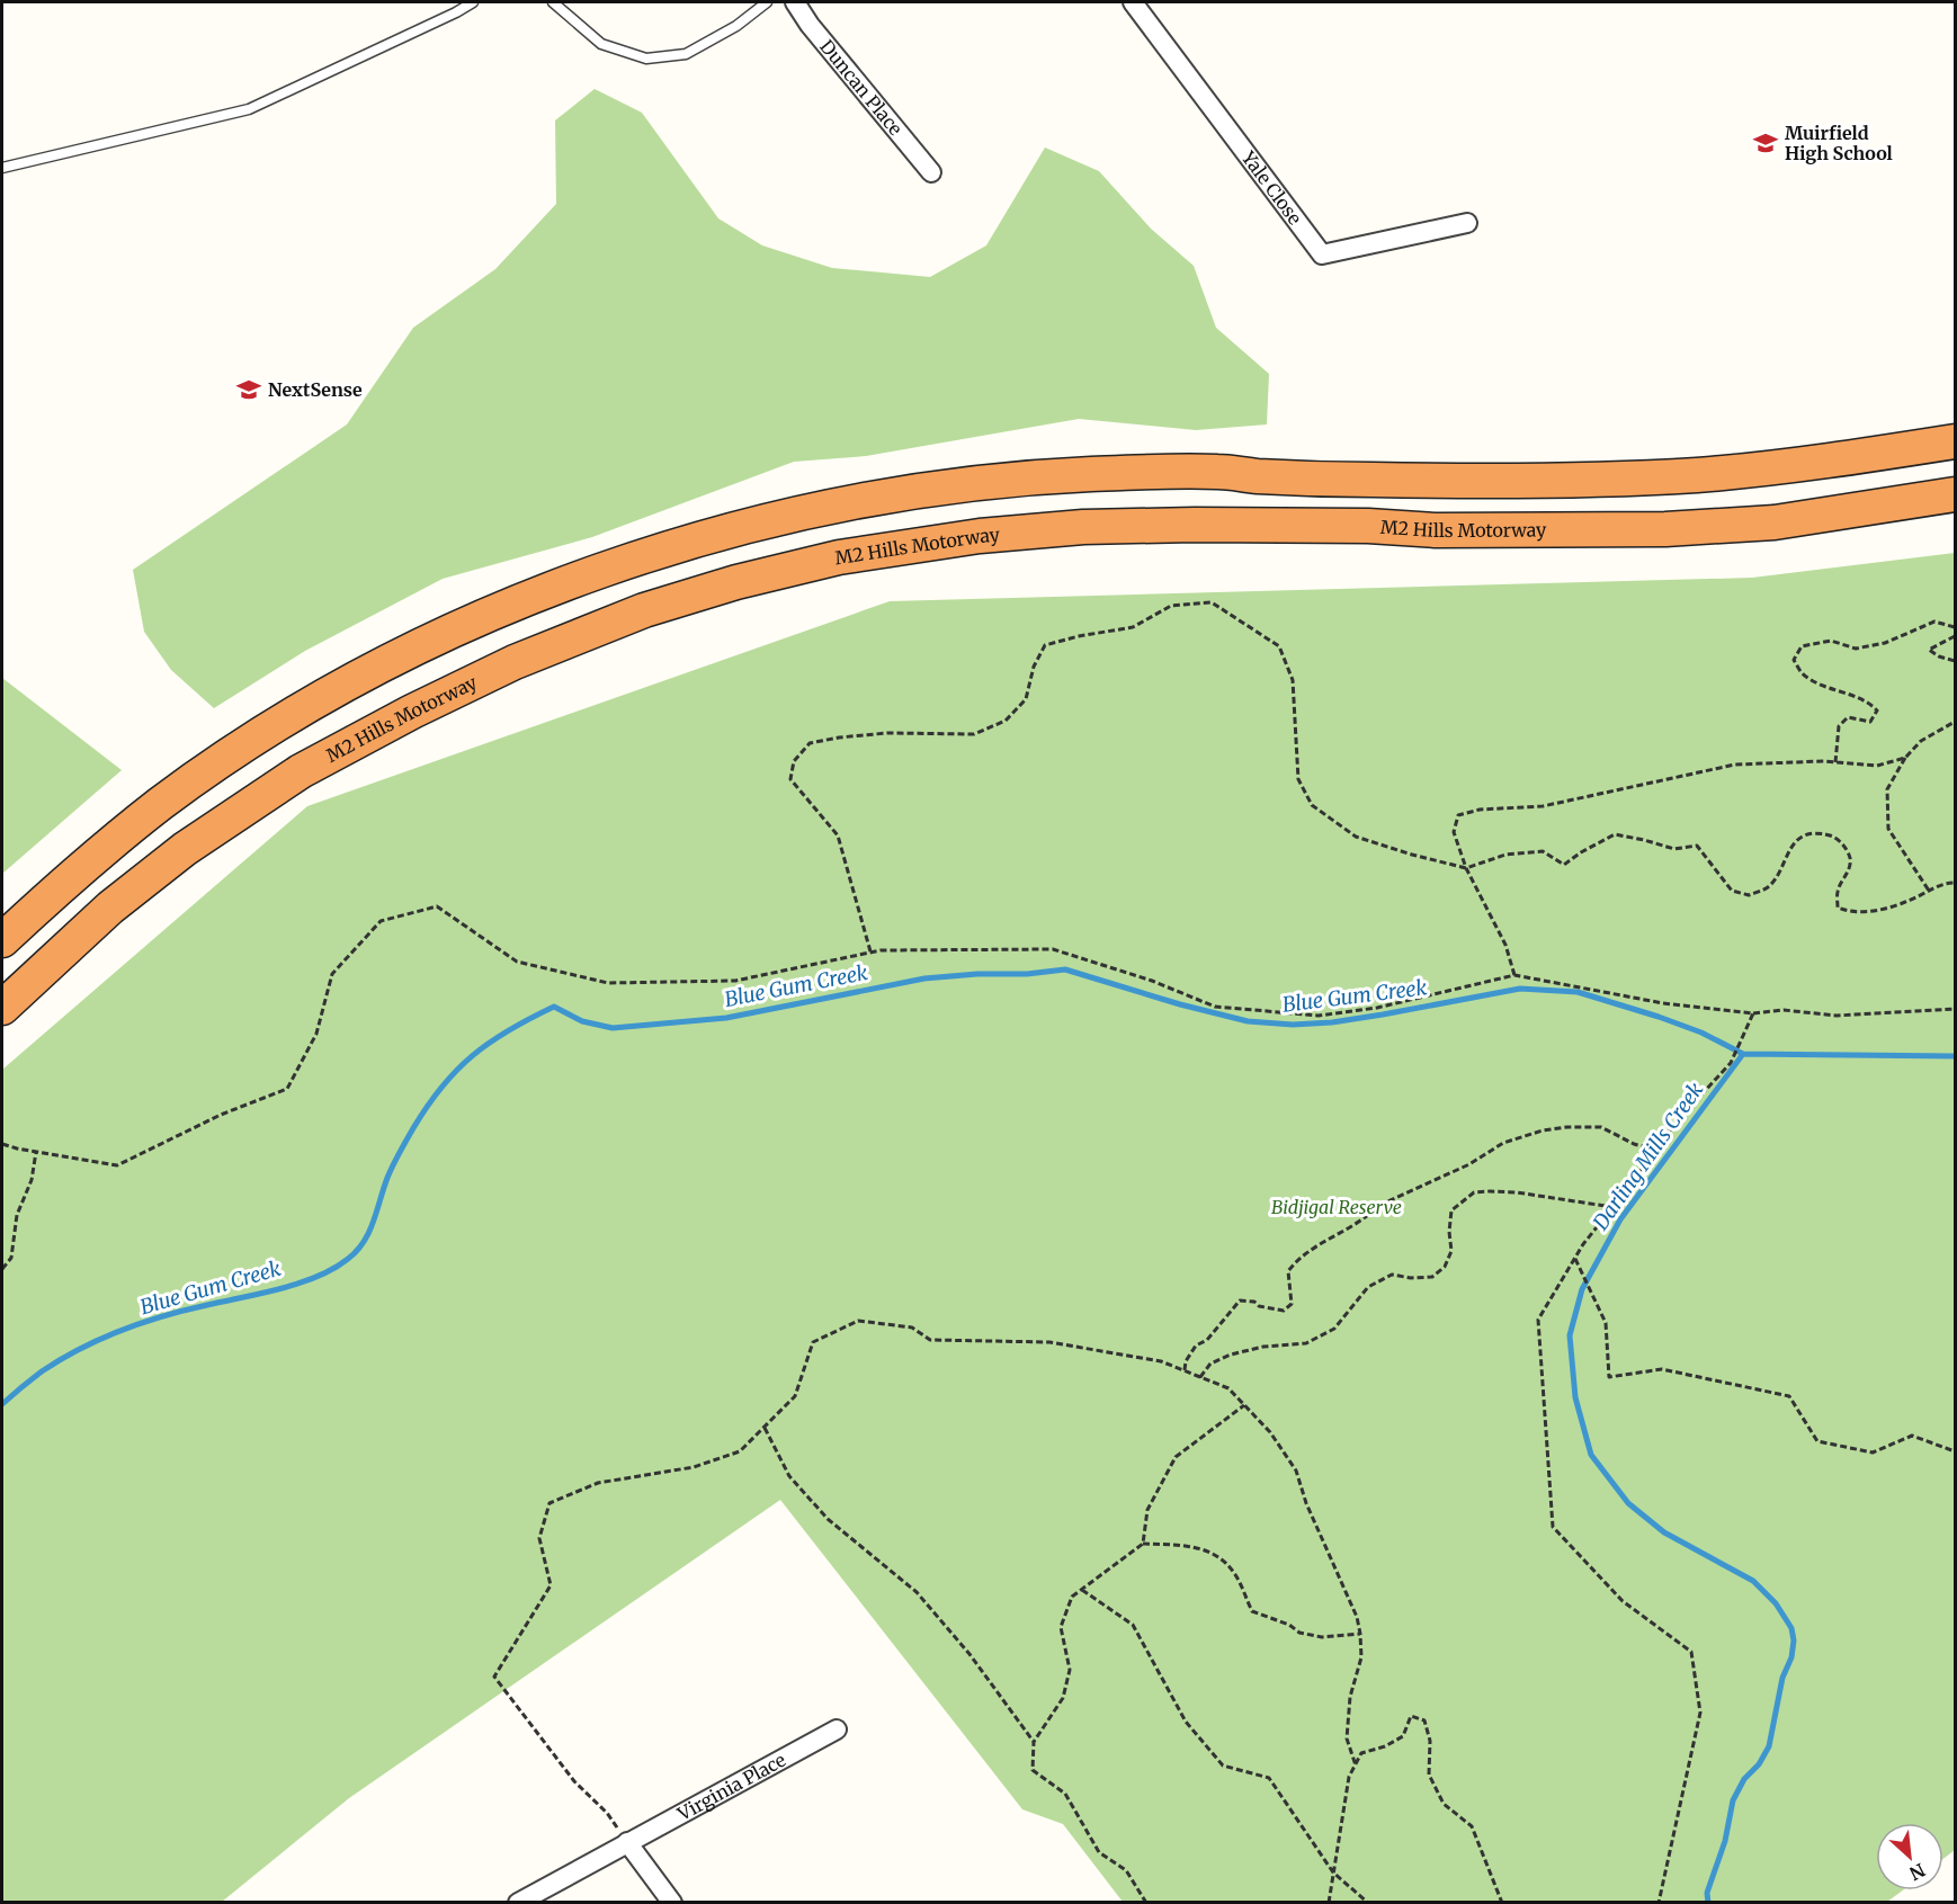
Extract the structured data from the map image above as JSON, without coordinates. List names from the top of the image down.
{
  "streets": {
    "highway": ["M2 Hills Motorway"],
    "street": ["Duncan Place", "Yale Close", "Virginia Place"]
  },
  "water": ["Blue Gum Creek", "Darling Mills Creek"],
  "parks": ["Bidjigal Reserve"],
  "places": {
    "school or university": ["Muirfield High School", "NextSense"]
  },
  "north": "bottom right"
}
